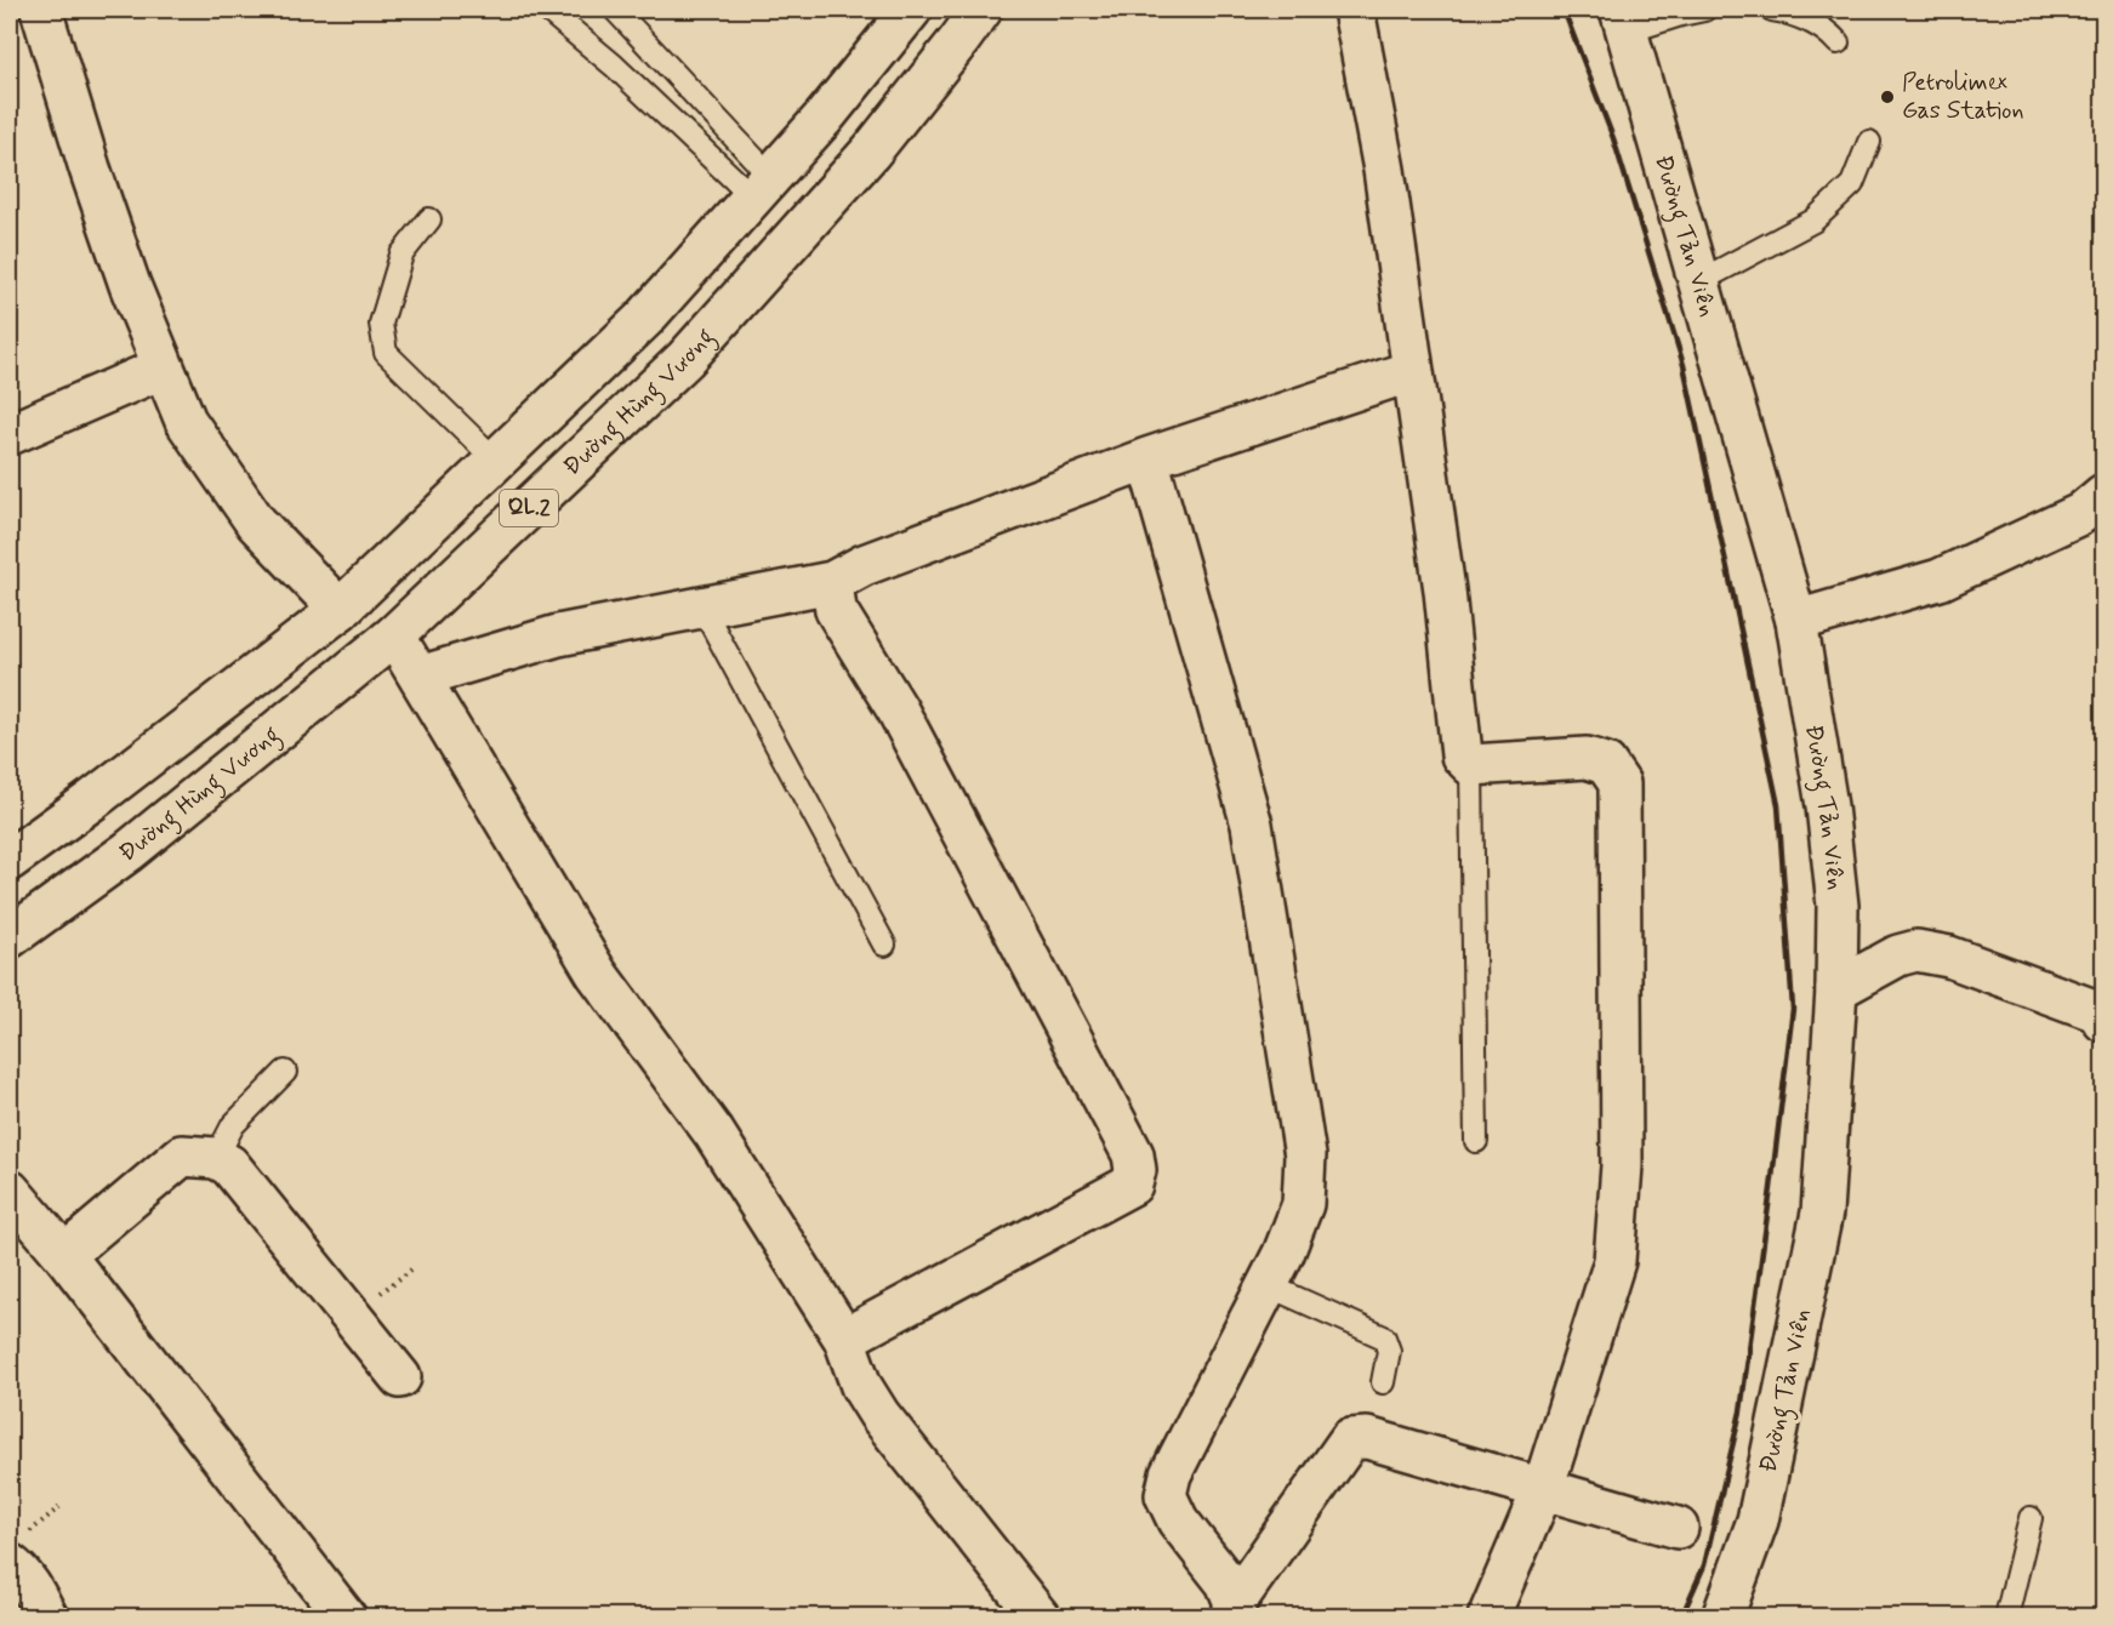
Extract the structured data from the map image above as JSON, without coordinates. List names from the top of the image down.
{
  "streets": {
    "main road": ["Đường Tản Viên", "Đường Hùng Vương", "QL.2"]
  },
  "places": ["Petrolimex Gas Station"]
}
